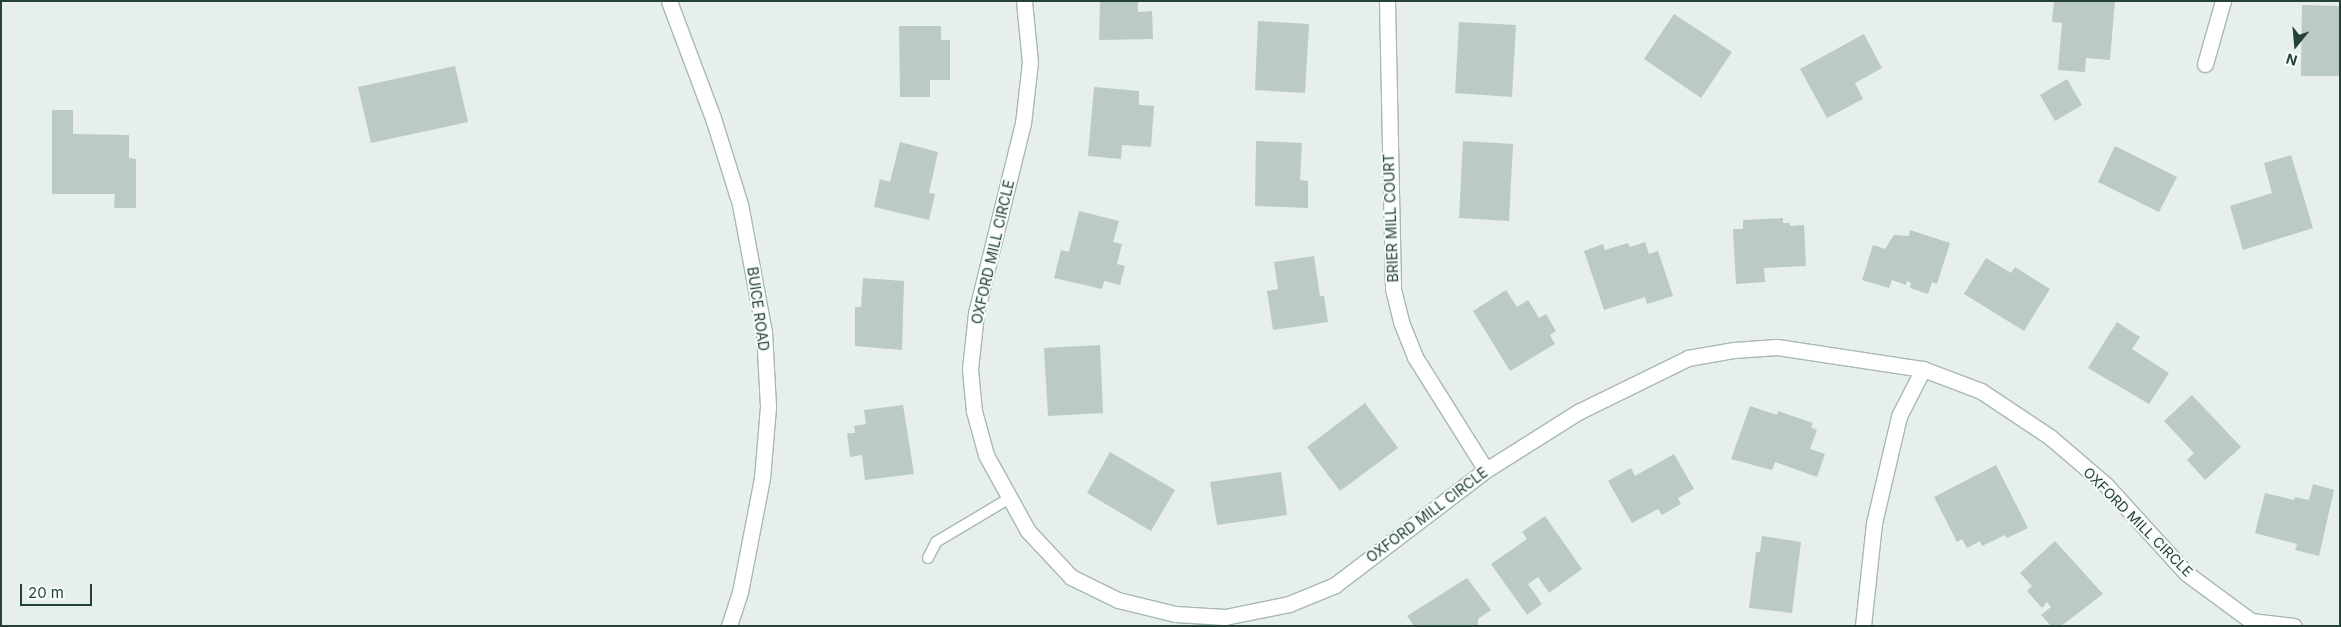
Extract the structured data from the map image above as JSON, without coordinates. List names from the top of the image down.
{
  "streets": {
    "street": ["BRIER MILL COURT", "OXFORD MILL CIRCLE", "BUICE ROAD"]
  },
  "crossings": [
    ["BRIER MILL COURT", "OXFORD MILL CIRCLE"]
  ],
  "scale_bar": "20 m",
  "north": "bottom"
}
